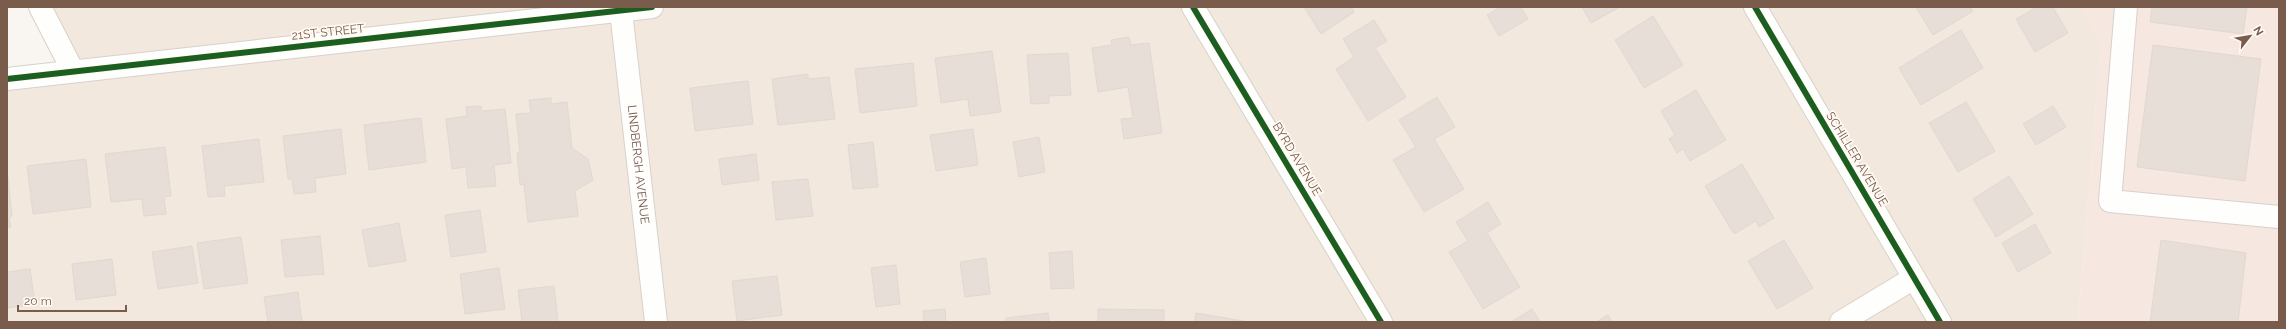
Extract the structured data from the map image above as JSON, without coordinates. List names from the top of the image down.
{
  "streets": {
    "street": [
      "21ST STREET",
      "BYRD AVENUE",
      "SCHILLER AVENUE",
      "LINDBERGH AVENUE"
    ]
  },
  "crossings": [
    ["21ST STREET", "LINDBERGH AVENUE"]
  ],
  "scale_bar": "20 m",
  "north": "top right"
}
